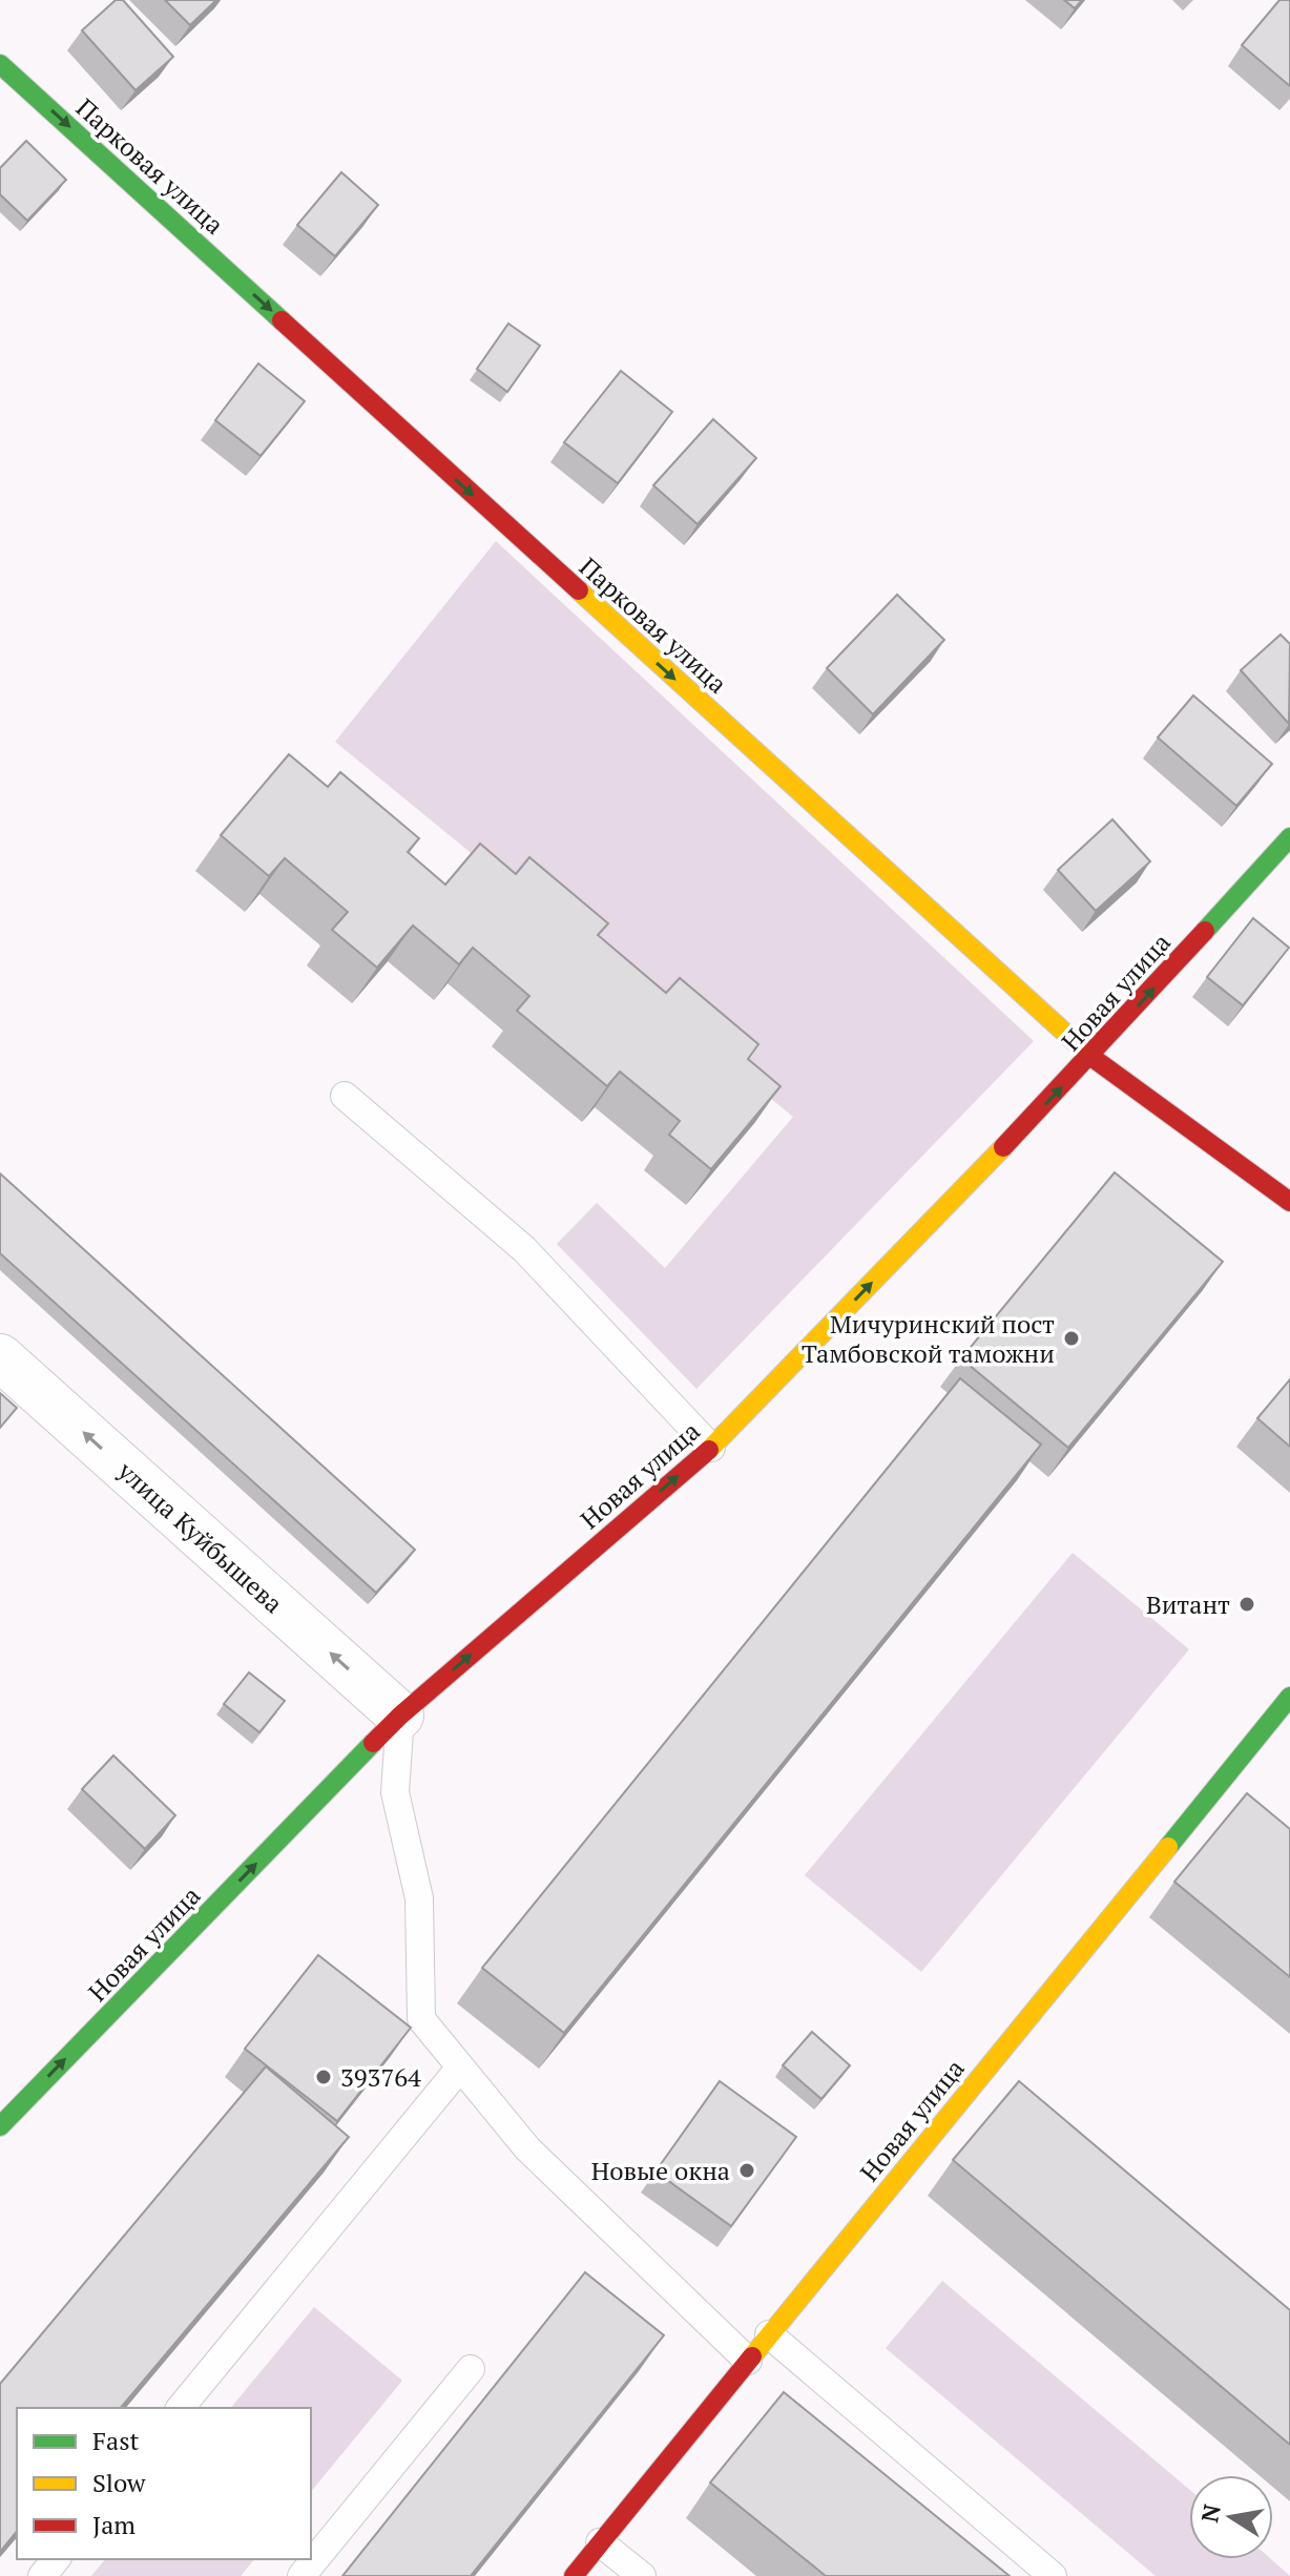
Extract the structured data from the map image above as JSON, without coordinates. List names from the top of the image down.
{
  "streets": {
    "street": ["Парковая улица", "Новая улица", "улица Куйбышева"]
  },
  "crossings": [
    ["Парковая улица", "Новая улица"],
    ["Новая улица", "улица Куйбышева"]
  ],
  "one_way": ["Парковая улица", "Новая улица", "улица Куйбышева"],
  "places": [
    "Мичуринский пост Тамбовской таможни",
    "Витант",
    "393764",
    "Новые окна"
  ],
  "legend": ["Fast", "Slow", "Jam"],
  "north": "left"
}
